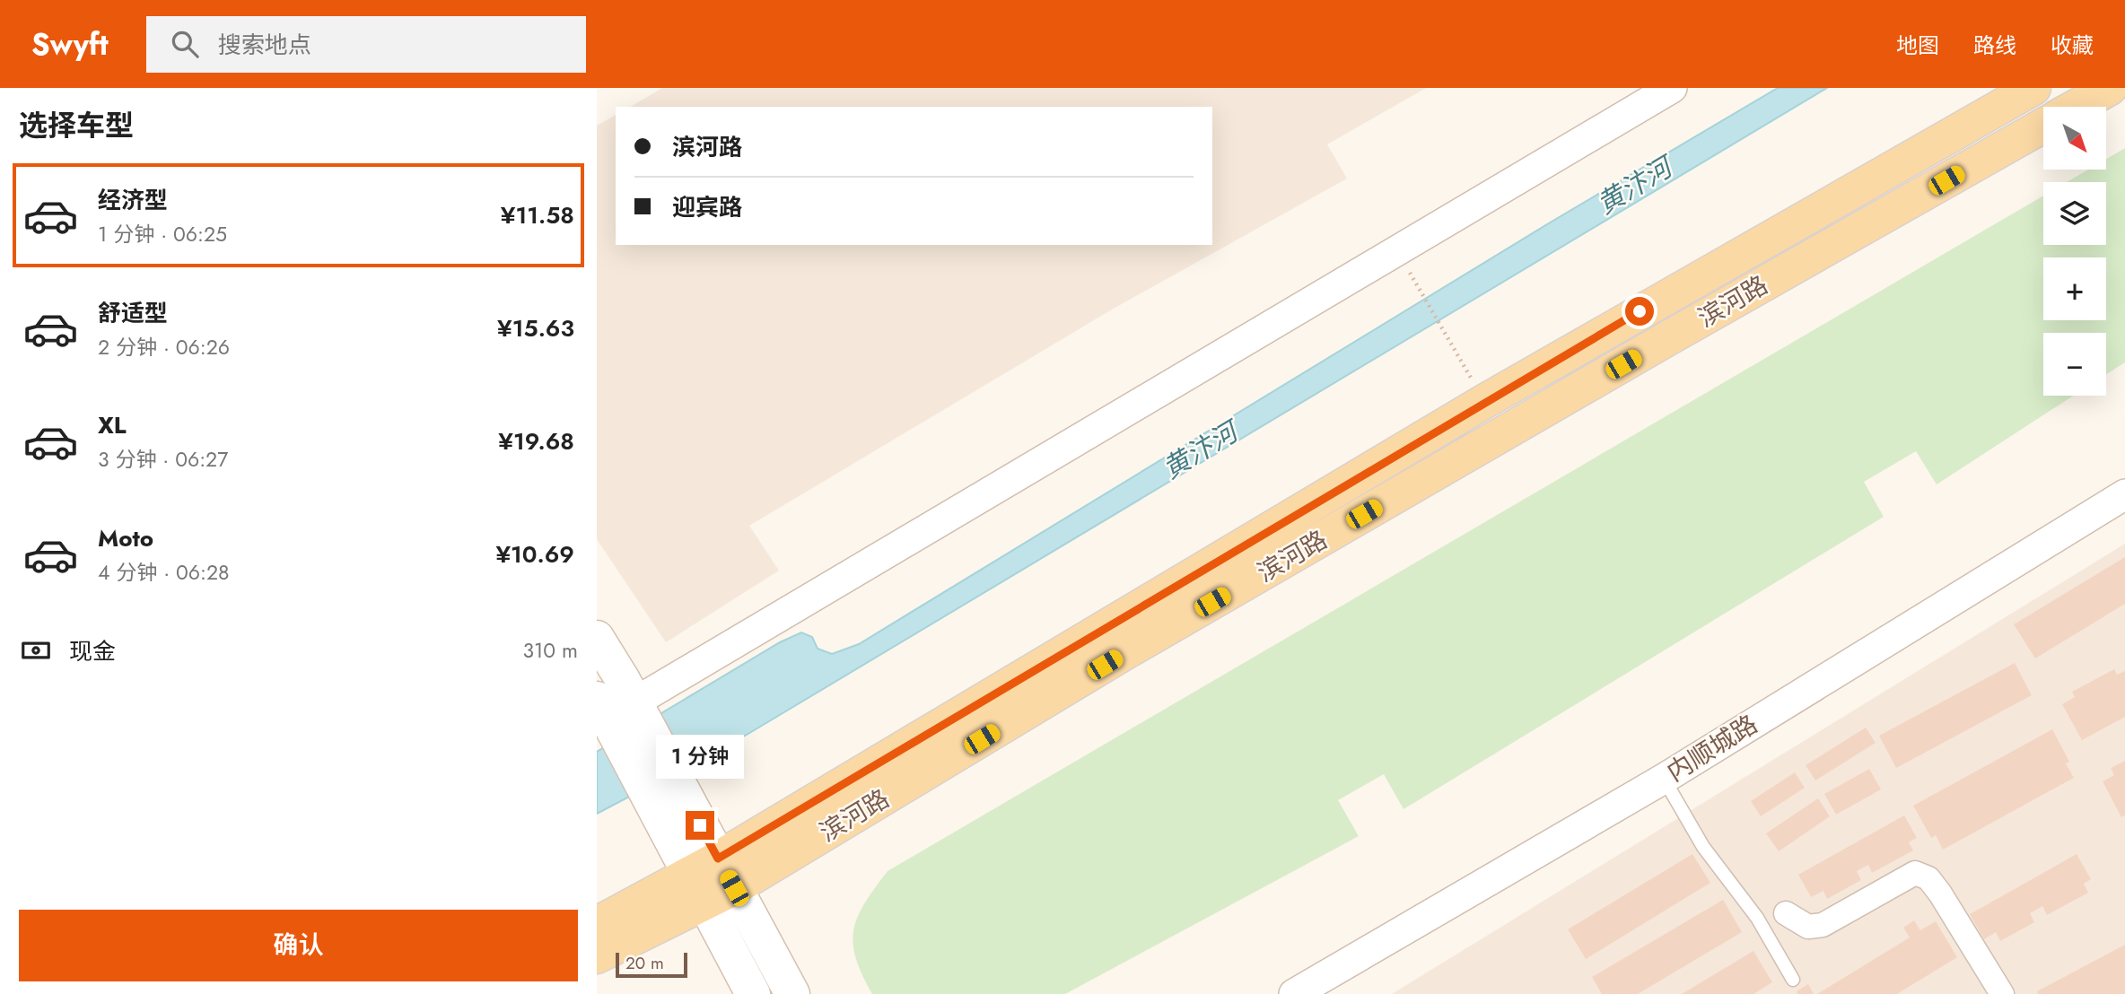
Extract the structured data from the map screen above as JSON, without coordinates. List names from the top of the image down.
{
  "streets": {
    "main road": ["滨河路"],
    "street": ["内顺城路"]
  },
  "water": ["黄汴河"],
  "scale_bar": "20 m",
  "north": "bottom right",
  "page": {
    "header": "Swyft",
    "search": "搜索地点",
    "nav": ["地图", "路线", "收藏"],
    "heading": "选择车型",
    "map_buttons": ["+", "−"],
    "banner": ["滨河路", "迎宾路"],
    "list": [
      {
        "name": "经济型",
        "note": "1 分钟 · 06:25",
        "value": "¥11.58"
      },
      {
        "name": "舒适型",
        "note": "2 分钟 · 06:26",
        "value": "¥15.63"
      },
      {
        "name": "XL",
        "note": "3 分钟 · 06:27",
        "value": "¥19.68"
      },
      {
        "name": "Moto",
        "note": "4 分钟 · 06:28",
        "value": "¥10.69"
      }
    ],
    "pay": ["现金", "310 m"],
    "bubble": "1 分钟",
    "buttons": "确认",
    "scale": "20 m"
  }
}
